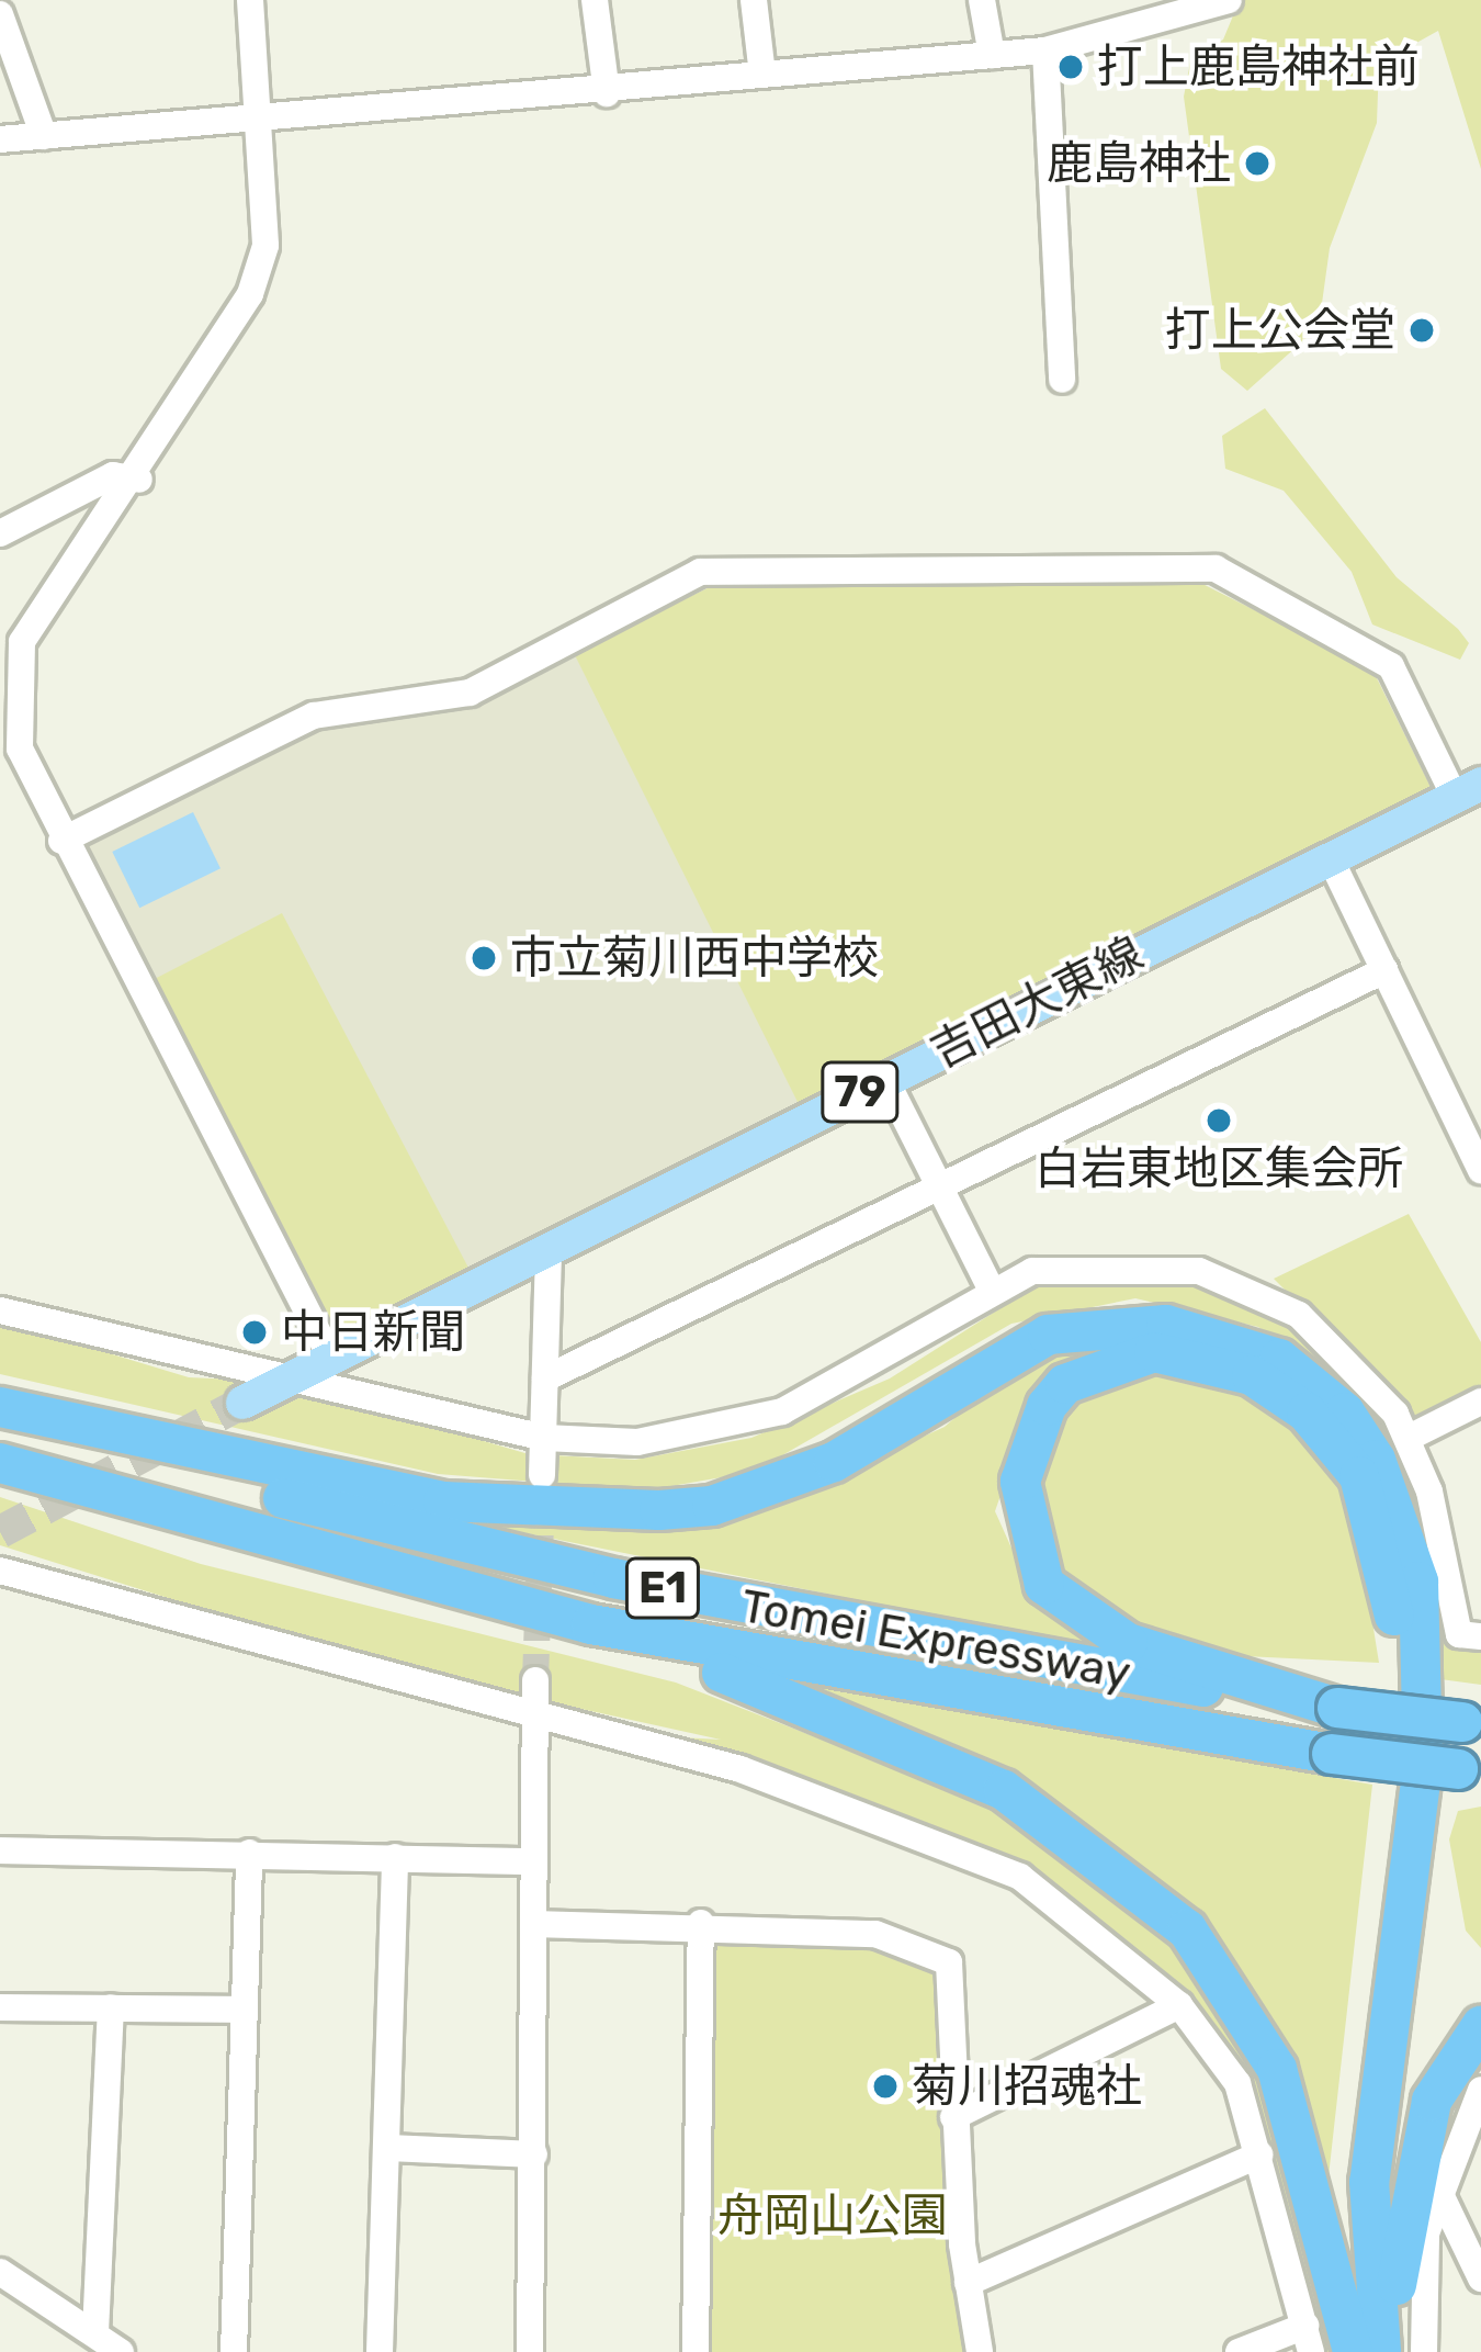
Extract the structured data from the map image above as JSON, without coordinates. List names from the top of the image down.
{
  "streets": {
    "highway": ["E1", "Tomei Expressway"],
    "main road": ["吉田大東線", "79"]
  },
  "parks": ["舟岡山公園"],
  "places": [
    "打上鹿島神社前",
    "鹿島神社",
    "打上公会堂",
    "市立菊川西中学校",
    "白岩東地区集会所",
    "中日新聞",
    "菊川招魂社"
  ]
}
